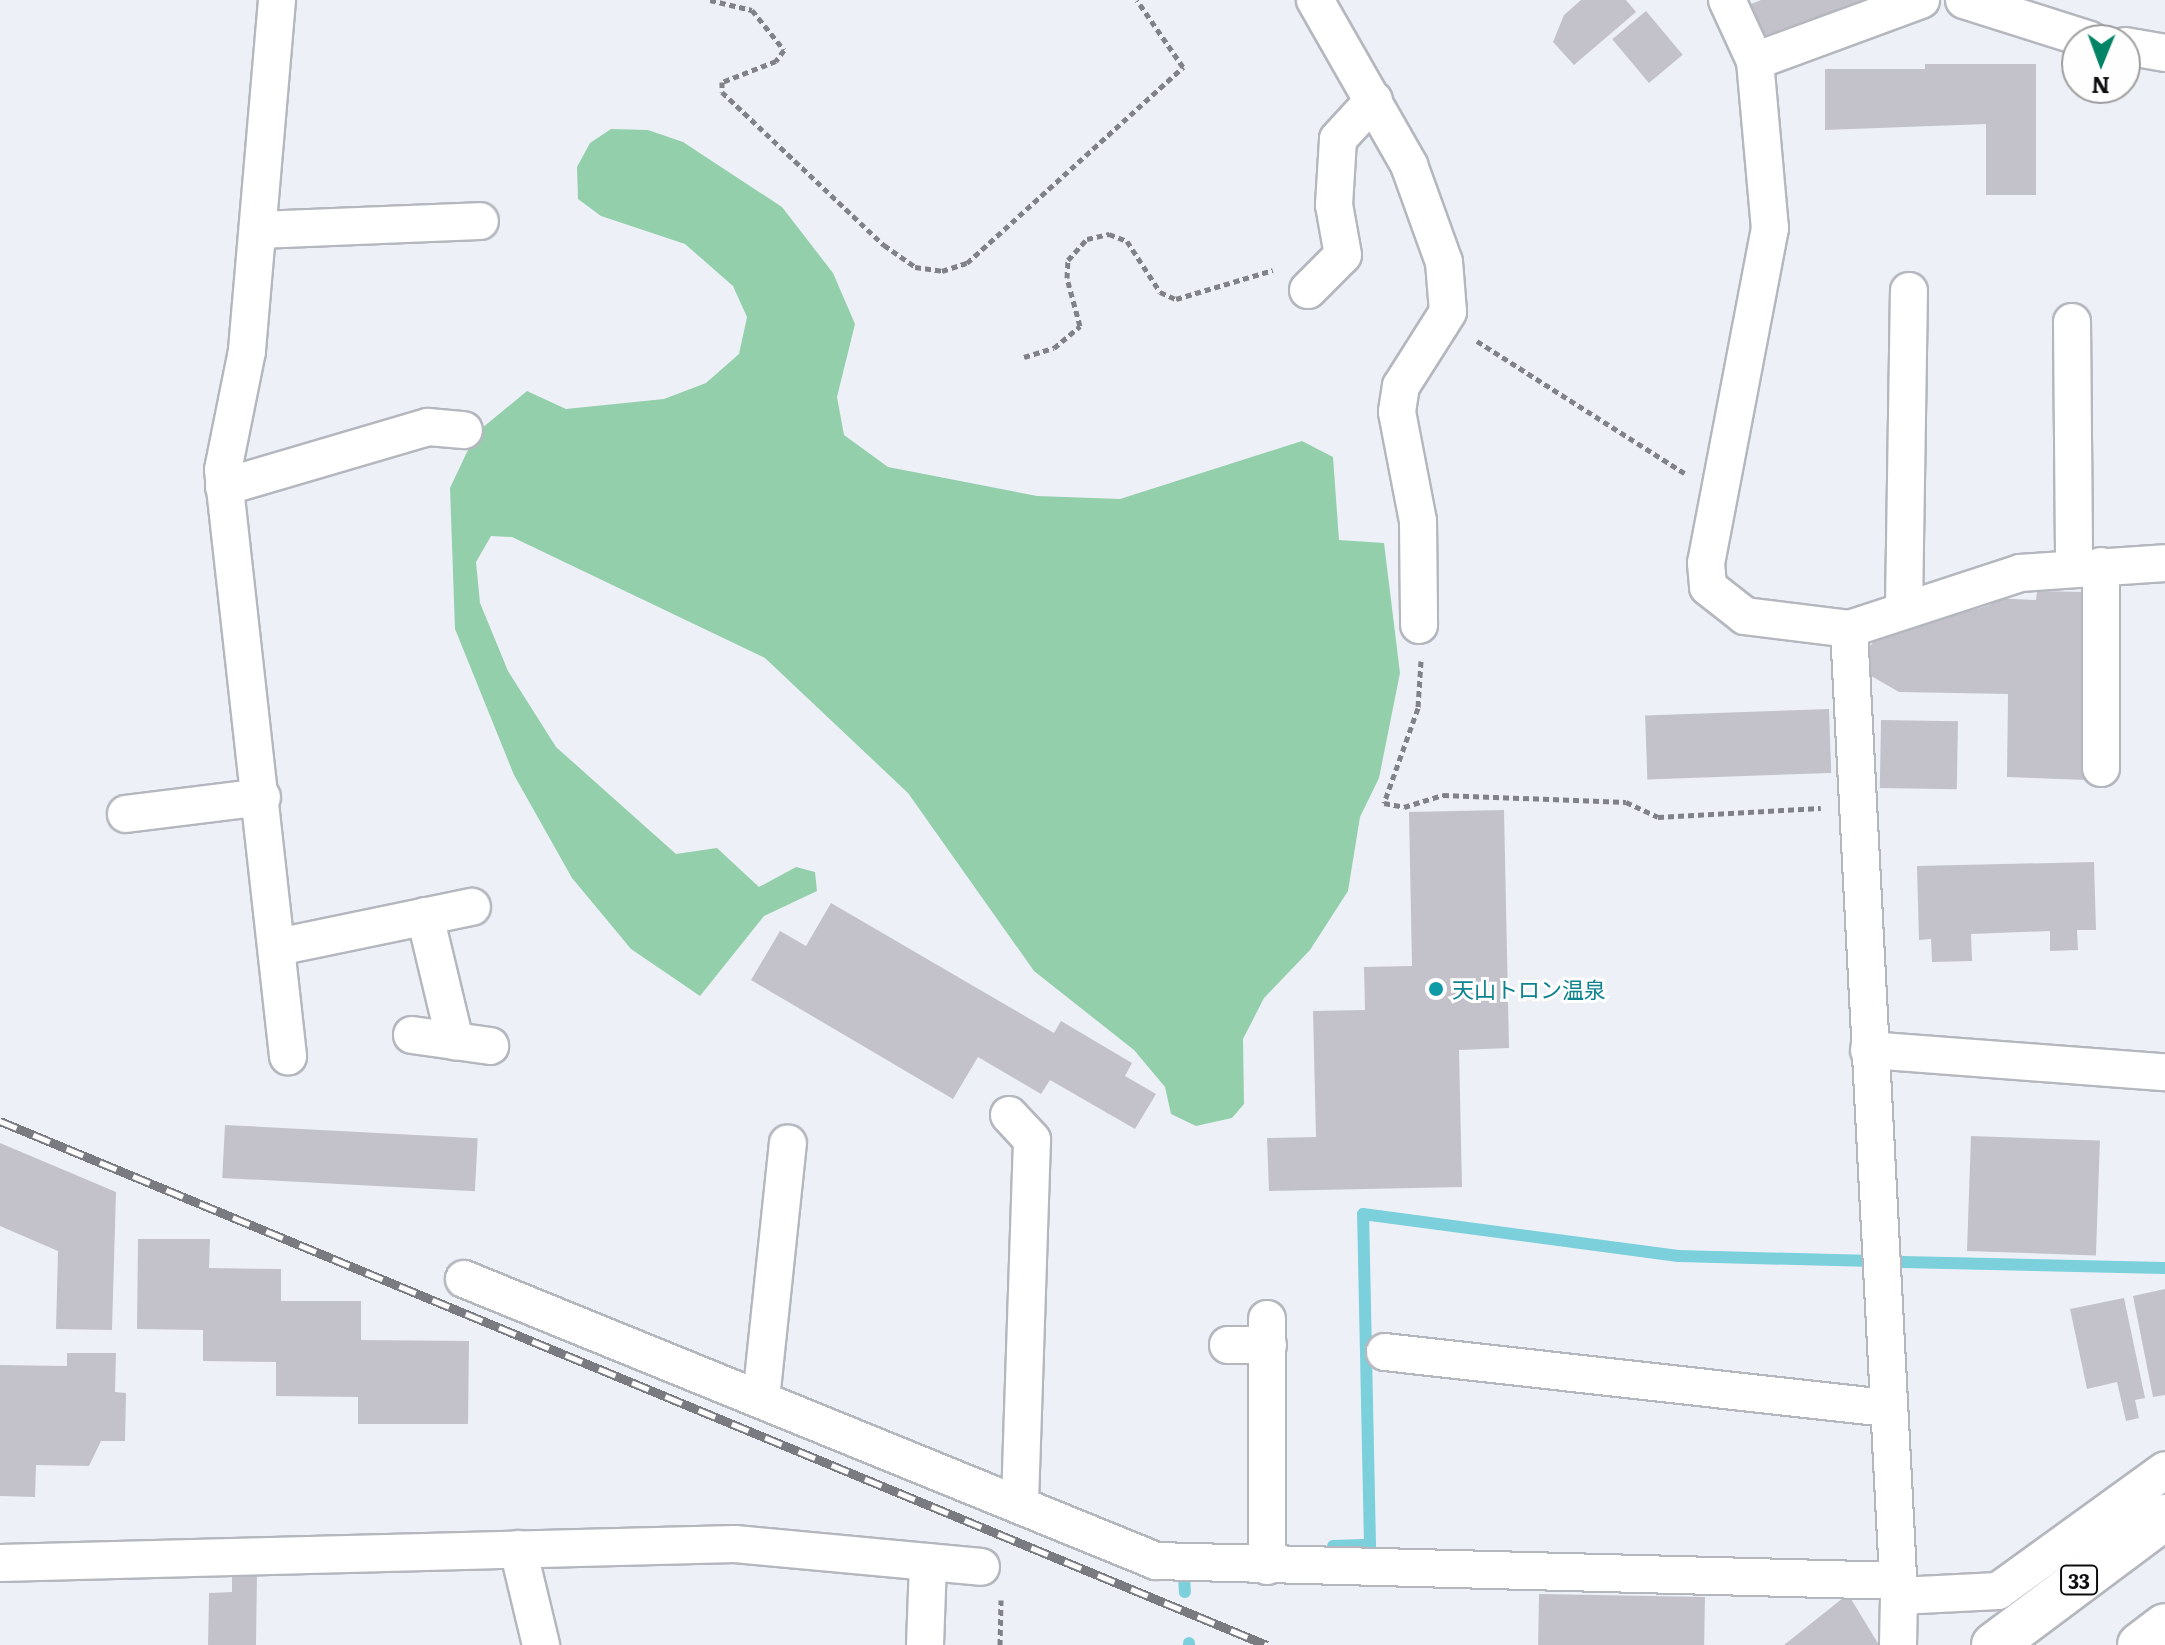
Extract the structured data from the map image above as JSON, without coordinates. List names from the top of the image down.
{
  "streets": {
    "highway": ["33"]
  },
  "places": ["天山トロン温泉"],
  "north": "bottom"
}
